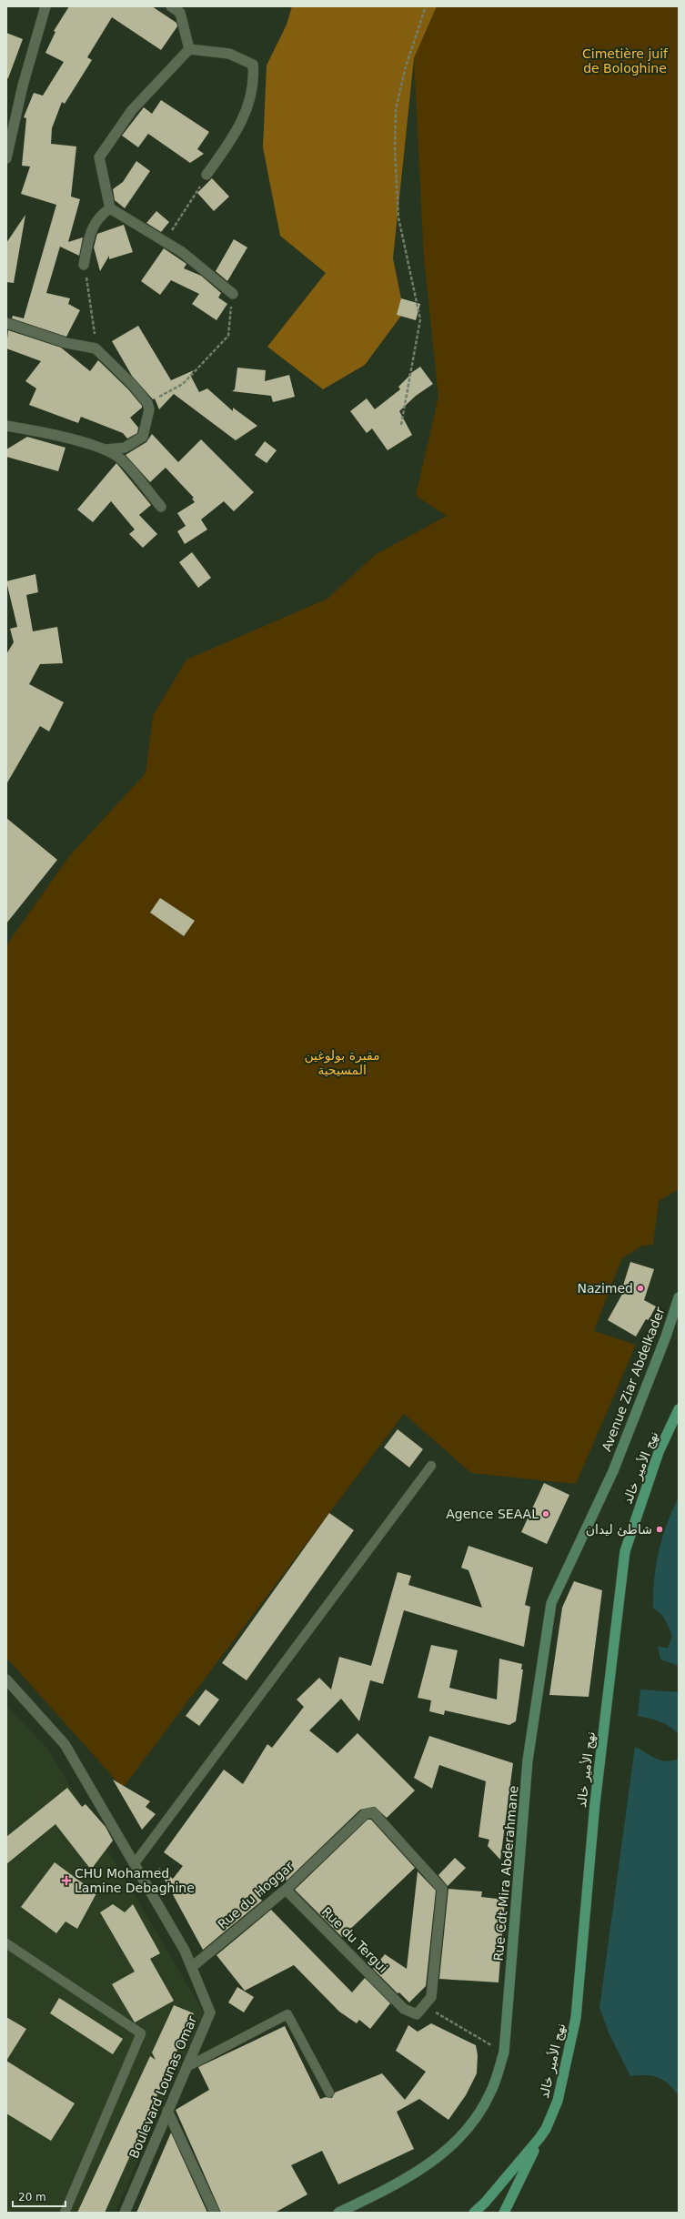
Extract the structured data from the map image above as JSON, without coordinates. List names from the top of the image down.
{
  "streets": {
    "main road": ["Avenue Ziar Abdelkader", "نهج الأمير خالد", "Rue Cdt Mira Abderahmane"],
    "street": ["Rue du Hoggar", "Rue du Tergui", "Boulevard Lounas Omar"]
  },
  "crossings": [
    ["Avenue Ziar Abdelkader", "Rue Cdt Mira Abderahmane"],
    ["Rue du Hoggar", "Rue du Tergui"],
    ["Rue du Hoggar", "Boulevard Lounas Omar"]
  ],
  "parks": ["Cimetière juif de Bologhine", "مقبرة بولوغين المسيحية"],
  "places": {
    "other": ["Nazimed", "Agence SEAAL", "شاطئ ليدان"],
    "health": ["CHU Mohamed Lamine Debaghine"]
  },
  "scale_bar": "20 m"
}
